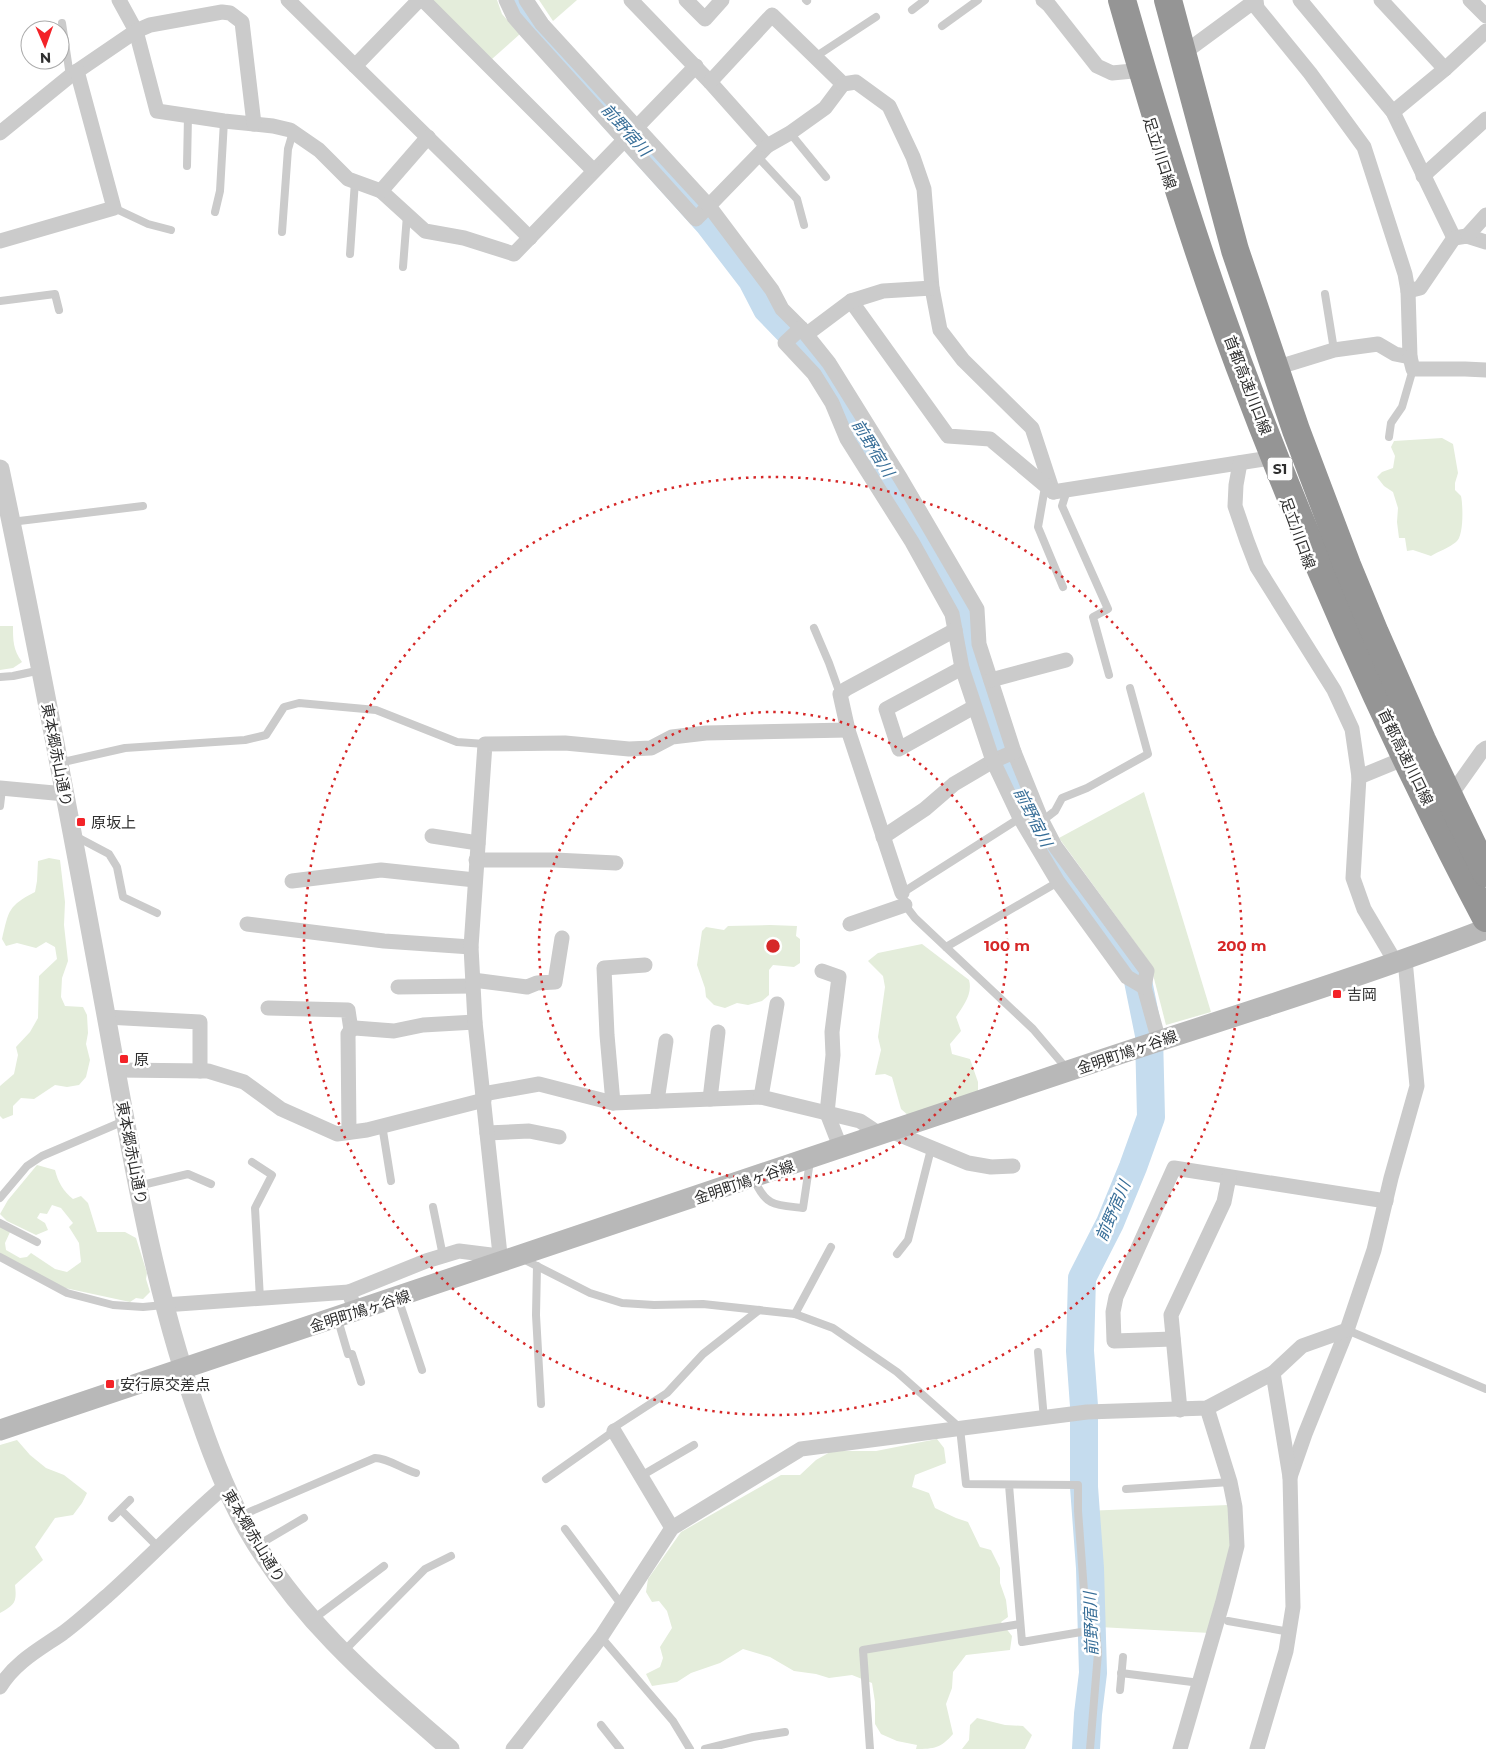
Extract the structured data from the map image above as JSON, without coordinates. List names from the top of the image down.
{
  "streets": {
    "highway": ["首都高速川口線", "S1"],
    "main road": ["足立川口線", "金明町鳩ヶ谷線"],
    "street": ["東本郷赤山通り"]
  },
  "crossings": [
    ["足立川口線", "首都高速川口線"],
    ["足立川口線", "金明町鳩ヶ谷線"],
    ["首都高速川口線", "金明町鳩ヶ谷線"],
    ["東本郷赤山通り", "金明町鳩ヶ谷線"]
  ],
  "water": ["前野宿川"],
  "places": {
    "transit": [
      "原坂上",
      "吉岡",
      "原",
      "安行原交差点"
    ]
  },
  "north": "bottom",
  "rings": ["100 m", "200 m"]
}
